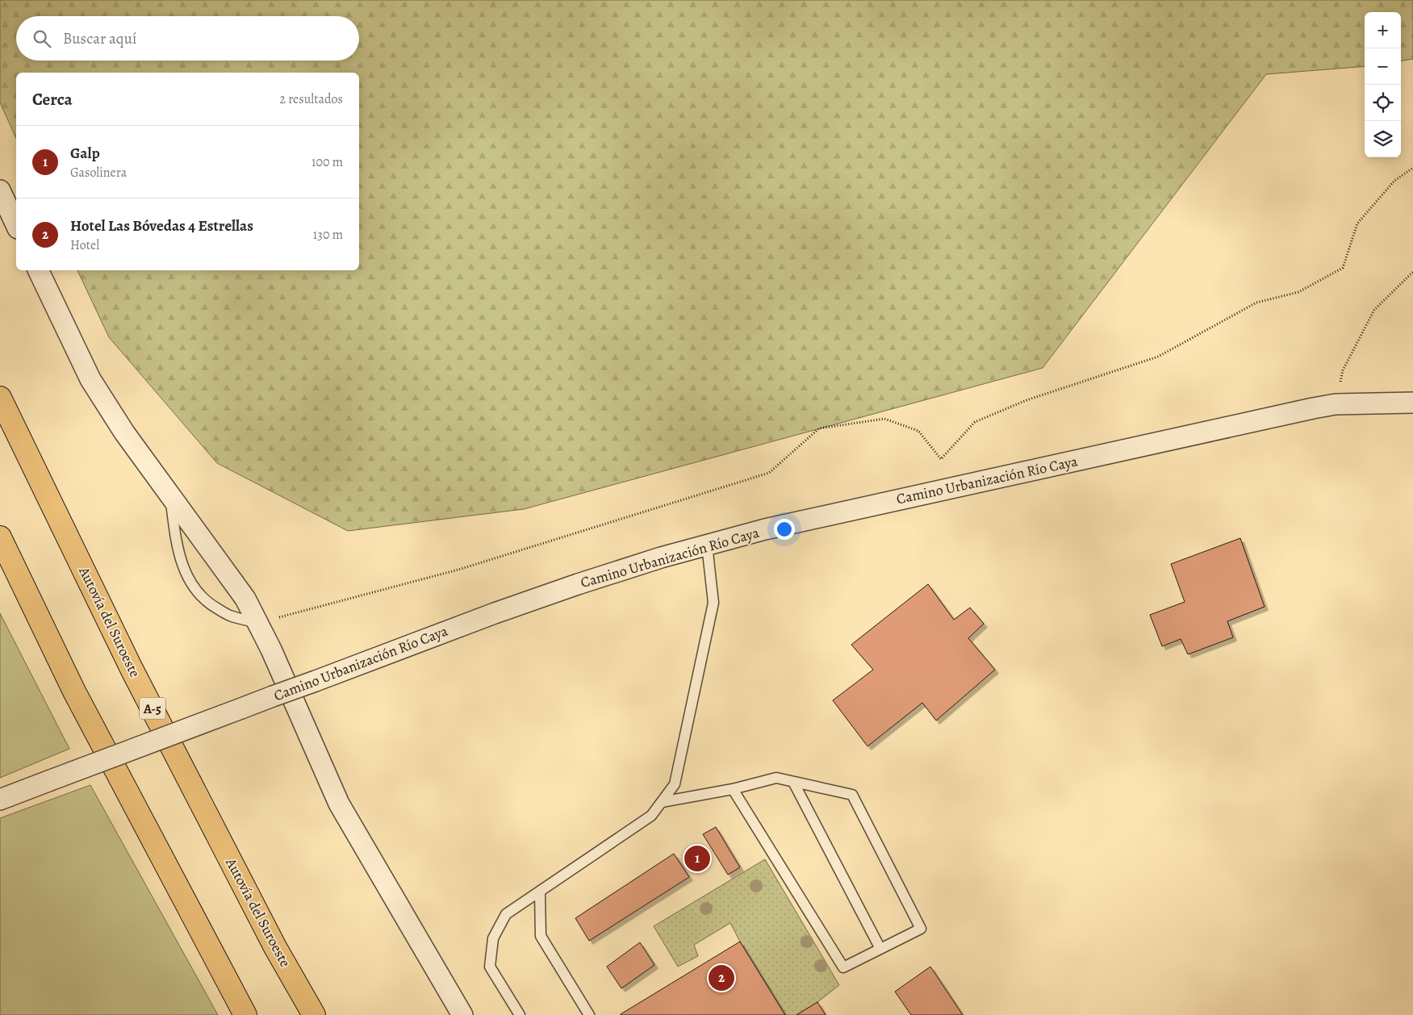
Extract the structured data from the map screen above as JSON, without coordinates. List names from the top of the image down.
{
  "streets": {
    "highway": ["Autovía del Suroeste", "A-5"],
    "street": ["Camino Urbanización Río Caya"]
  },
  "page": {
    "map_buttons": ["+", "−"],
    "search": "Buscar aquí",
    "heading": ["Cerca", "2 resultados"],
    "list": [
      {
        "mark": "1",
        "name": "Galp",
        "note": "Gasolinera",
        "value": "100 m"
      },
      {
        "mark": "2",
        "name": "Hotel Las Bóvedas 4 Estrellas",
        "note": "Hotel",
        "value": "130 m"
      }
    ],
    "pins": ["1", "2"]
  }
}
